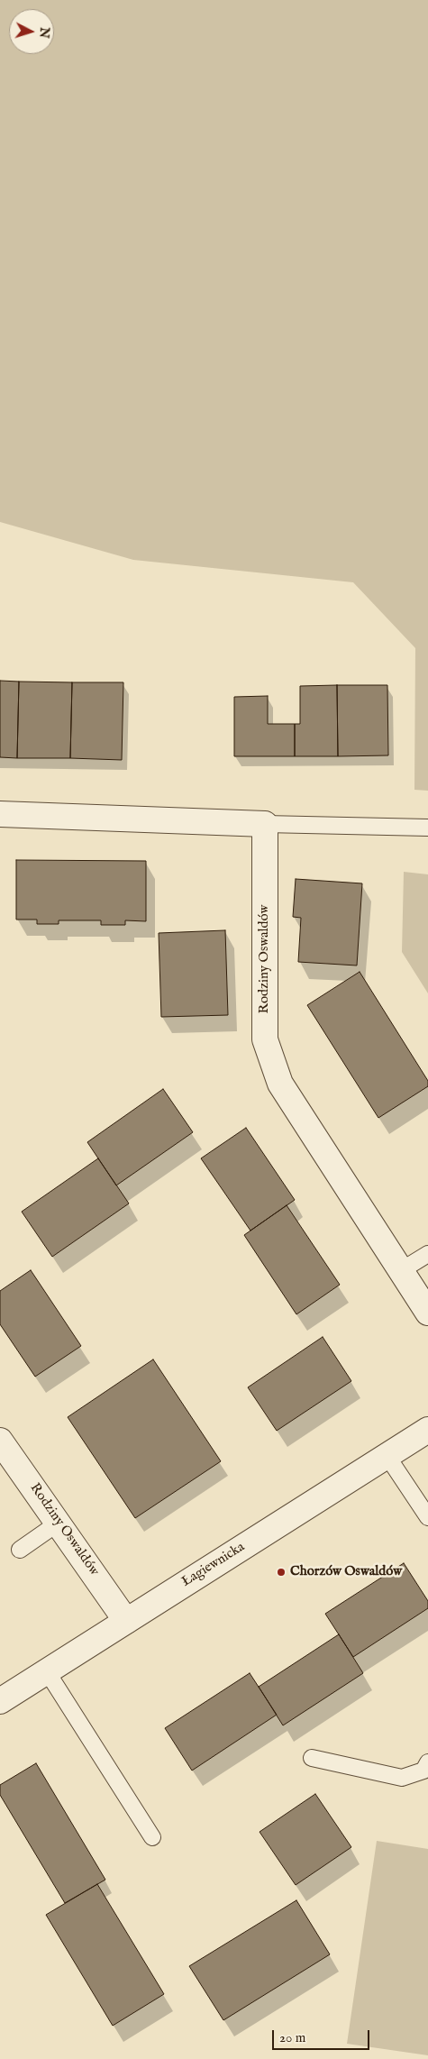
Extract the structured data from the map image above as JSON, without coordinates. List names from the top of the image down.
{
  "streets": {
    "street": ["Rodziny Oswaldów", "Łagiewnicka"]
  },
  "crossings": [
    ["Rodziny Oswaldów", "Łagiewnicka"]
  ],
  "places": ["Chorzów Oswaldów"],
  "scale_bar": "20 m",
  "north": "right"
}
